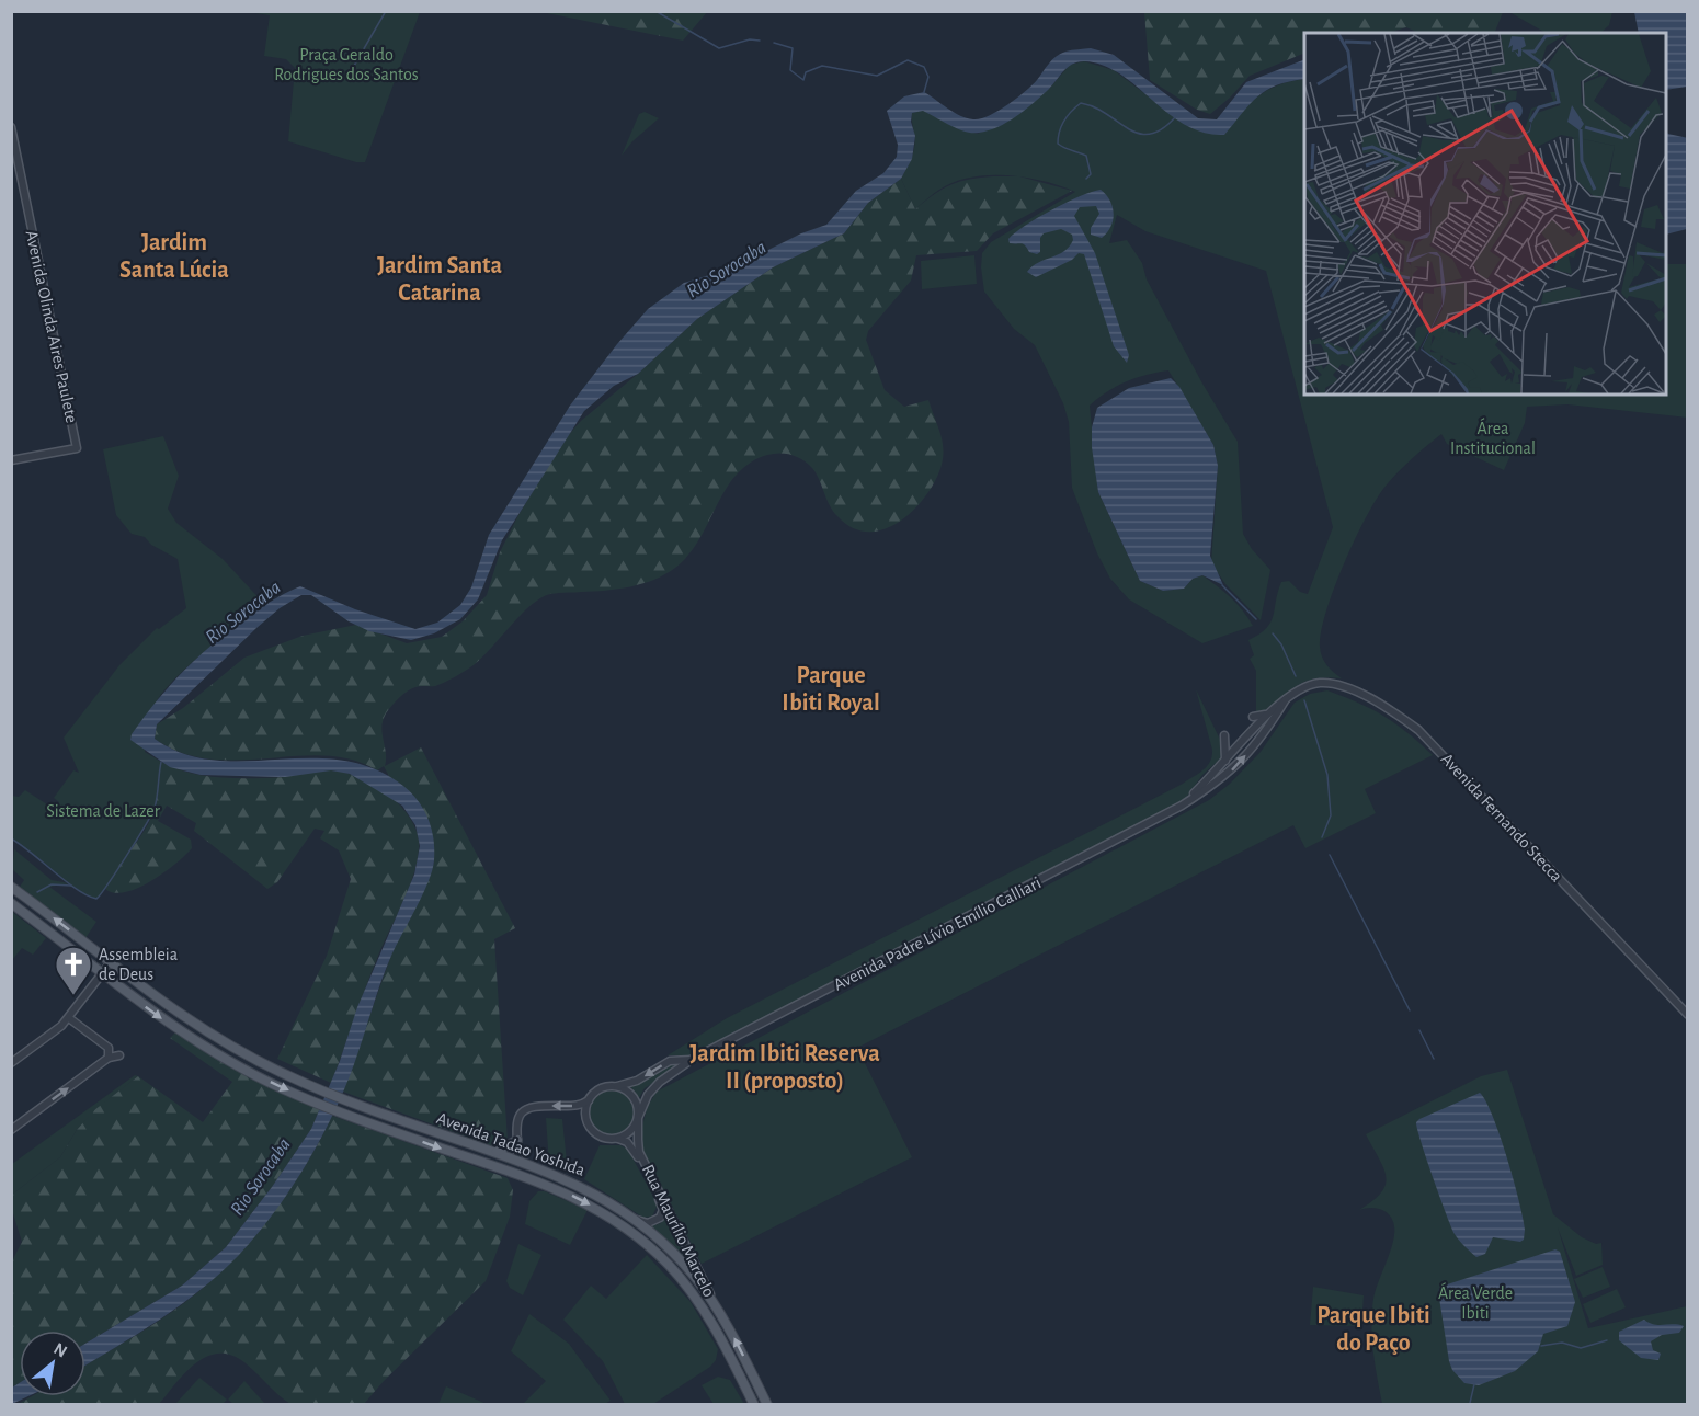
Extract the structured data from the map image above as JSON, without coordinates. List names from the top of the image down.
{
  "streets": {
    "main road": ["Avenida Tadao Yoshida"],
    "street": [
      "Avenida Olinda Aires Paulete",
      "Avenida Fernando Stecca",
      "Avenida Padre Lívio Emílio Calliari",
      "Rua Maurílio Marcelo"
    ]
  },
  "crossings": [
    ["Avenida Fernando Stecca", "Avenida Padre Lívio Emílio Calliari"],
    ["Avenida Padre Lívio Emílio Calliari", "Rua Maurílio Marcelo"],
    ["Avenida Tadao Yoshida", "Rua Maurílio Marcelo"]
  ],
  "districts": [
    "Jardim Santa Lúcia",
    "Jardim Santa Catarina",
    "Parque Ibiti Royal",
    "Jardim Ibiti Reserva II (proposto)",
    "Parque Ibiti do Paço"
  ],
  "water": ["Rio Sorocaba"],
  "parks": [
    "Praça Geraldo Rodrigues dos Santos",
    "Área Institucional",
    "Sistema de Lazer",
    "Área Verde Ibiti"
  ],
  "places": {
    "church": ["Assembleia de Deus"]
  },
  "north": "top right"
}
